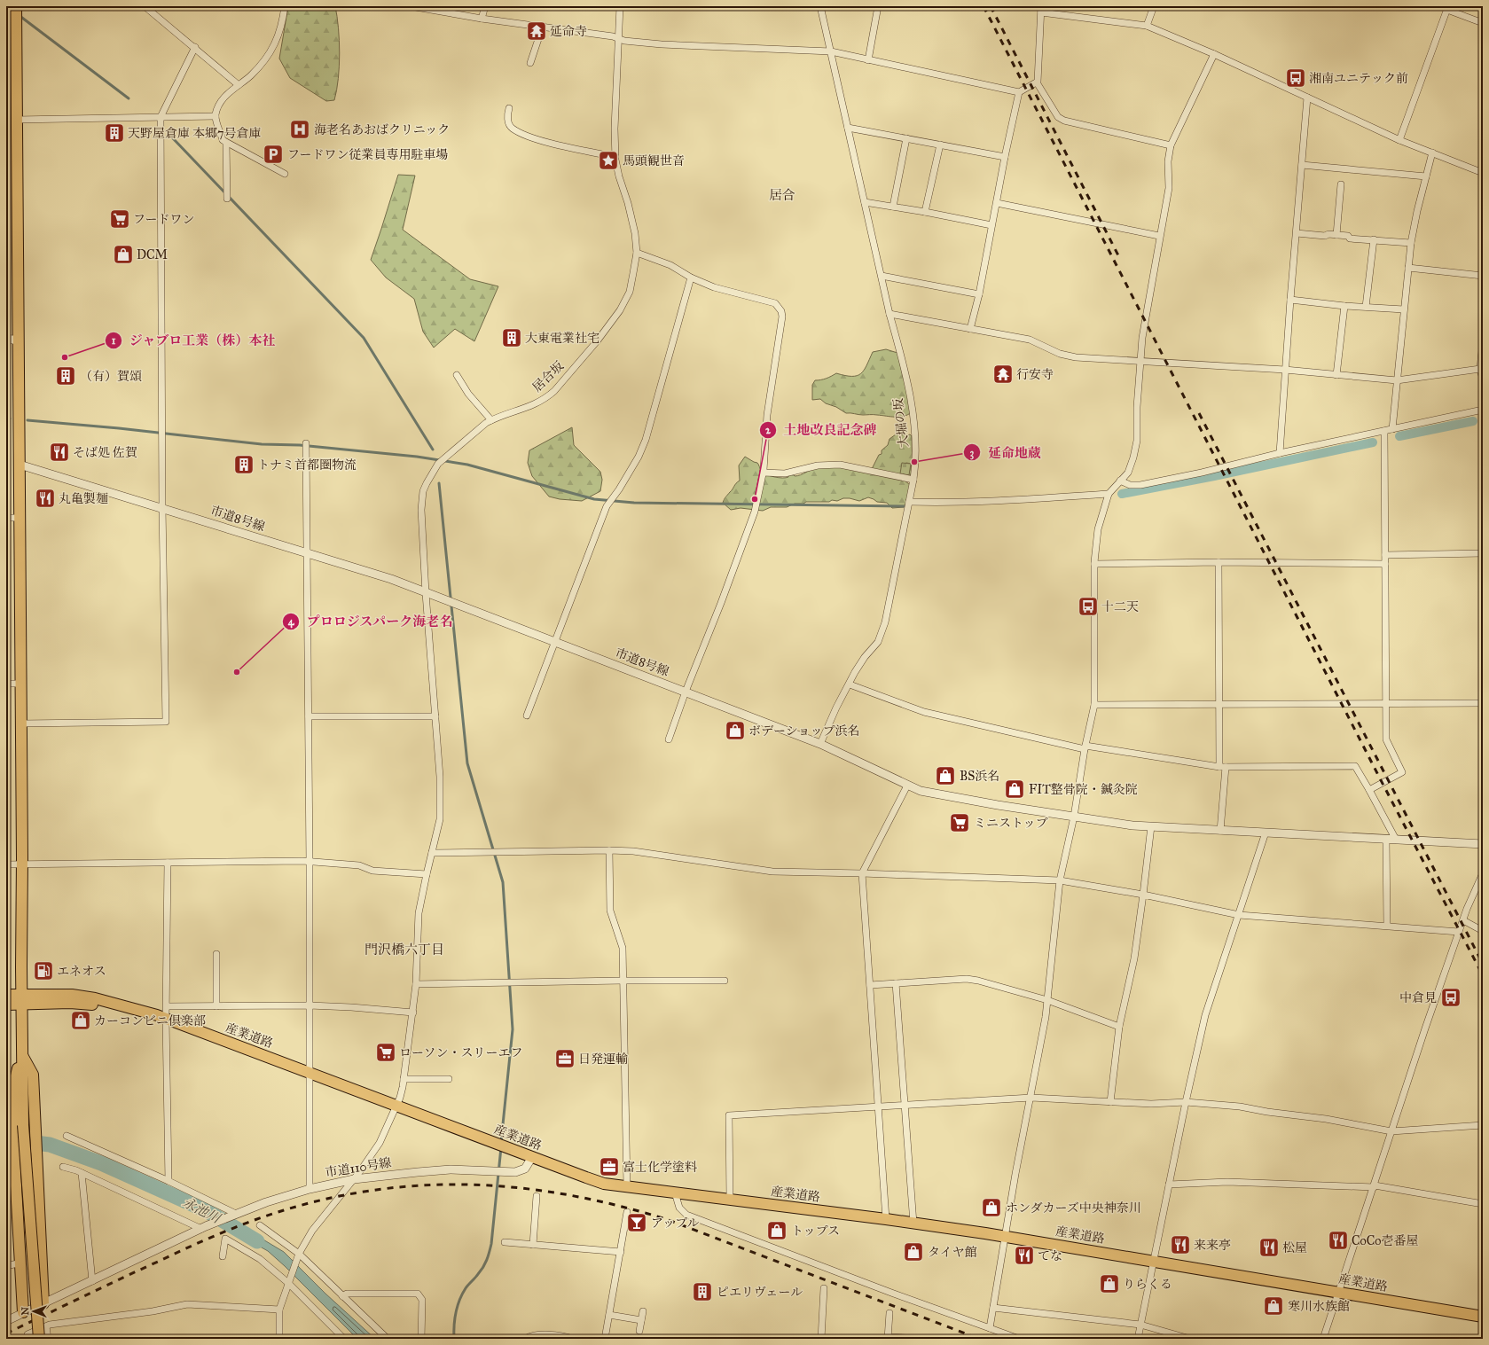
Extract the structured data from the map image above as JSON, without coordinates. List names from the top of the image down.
{
  "streets": {
    "main road": ["産業道路"],
    "street": [
      "居合坂",
      "大堀の坂",
      "市道8号線",
      "市道110号線"
    ]
  },
  "crossings": [
    ["大堀の坂", "市道8号線"],
    ["産業道路", "市道110号線"]
  ],
  "districts": ["居合", "門沢橋六丁目"],
  "water": ["永池川"],
  "places": {
    "temple": ["延命寺", "行安寺"],
    "bus stop": ["湘南ユニテック前", "十二天", "中倉見"],
    "hospital": ["海老名あおばクリニック"],
    "building": [
      "天野屋倉庫 本郷7号倉庫",
      "大東電業社宅",
      "（有）賀頌",
      "トナミ首都圏物流",
      "ピエリヴェール"
    ],
    "parking": ["フードワン従業員専用駐車場"],
    "place": ["馬頭観世音"],
    "supermarket": ["フードワン", "ミニストップ", "ローソン・スリーエフ"],
    "shop": [
      "DCM",
      "ボデーショップ浜名",
      "BS浜名",
      "FIT整骨院・鍼灸院",
      "カーコンビニ倶楽部",
      "ホンダカーズ中央神奈川",
      "トップス",
      "タイヤ館",
      "りらくる",
      "寒川水族館"
    ],
    "other": [
      "ジャブロ工業（株）本社",
      "延命地蔵",
      "土地改良記念碑",
      "プロロジスパーク海老名"
    ],
    "restaurant": [
      "そば処 佐賀",
      "丸亀製麺",
      "CoCo壱番屋",
      "来来亭",
      "松屋",
      "てな"
    ],
    "fuel station": ["エネオス"],
    "office": ["日発運輸", "富士化学塗料"],
    "bar": ["アップル"]
  },
  "north": "left"
}
